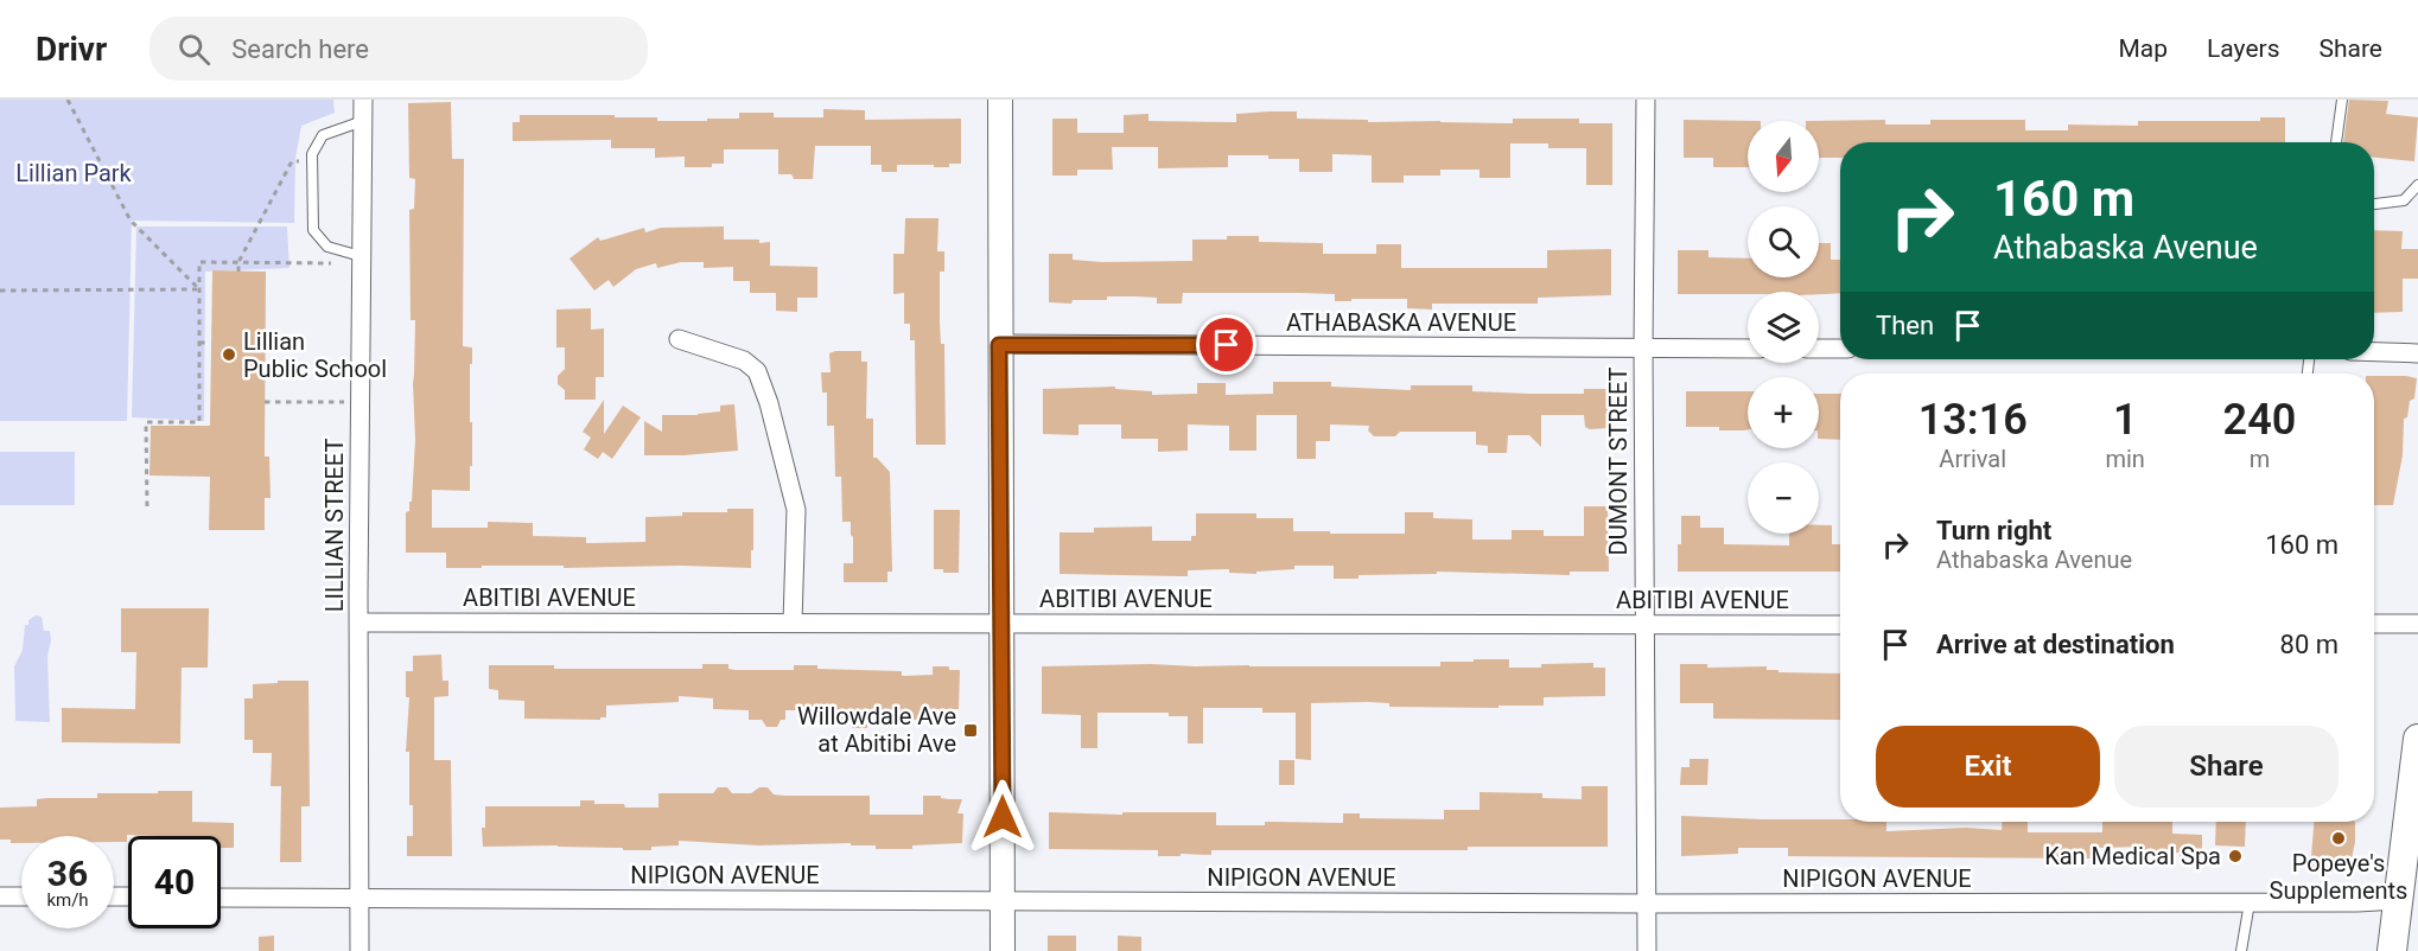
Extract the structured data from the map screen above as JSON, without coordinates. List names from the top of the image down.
{
  "streets": {
    "street": [
      "ATHABASKA AVENUE",
      "DUMONT STREET",
      "LILLIAN STREET",
      "ABITIBI AVENUE",
      "NIPIGON AVENUE"
    ]
  },
  "crossings": [
    ["ATHABASKA AVENUE", "DUMONT STREET"],
    ["DUMONT STREET", "ABITIBI AVENUE"],
    ["DUMONT STREET", "NIPIGON AVENUE"],
    ["LILLIAN STREET", "ABITIBI AVENUE"],
    ["LILLIAN STREET", "NIPIGON AVENUE"]
  ],
  "parks": ["Lillian Park"],
  "places": {
    "other": ["Lillian Public School", "Popeye's Supplements", "Kan Medical Spa"],
    "transit": ["Willowdale Ave at Abitibi Ave"]
  },
  "north": "bottom",
  "page": {
    "header": "Drivr",
    "search": "Search here",
    "nav": ["Map", "Layers", "Share"],
    "map_buttons": ["+", "−"],
    "turn": ["160 m", "Athabaska Avenue"],
    "then": "Then",
    "eta": [
      "13:16",
      "Arrival",
      "1",
      "min",
      "240",
      "m"
    ],
    "list": [
      {
        "name": "Turn right",
        "note": "Athabaska Avenue",
        "value": "160 m"
      },
      {
        "name": "Arrive at destination",
        "value": "80 m"
      }
    ],
    "buttons": ["Exit", "Share"],
    "speed": "36 km/h",
    "limit": "40"
  }
}
